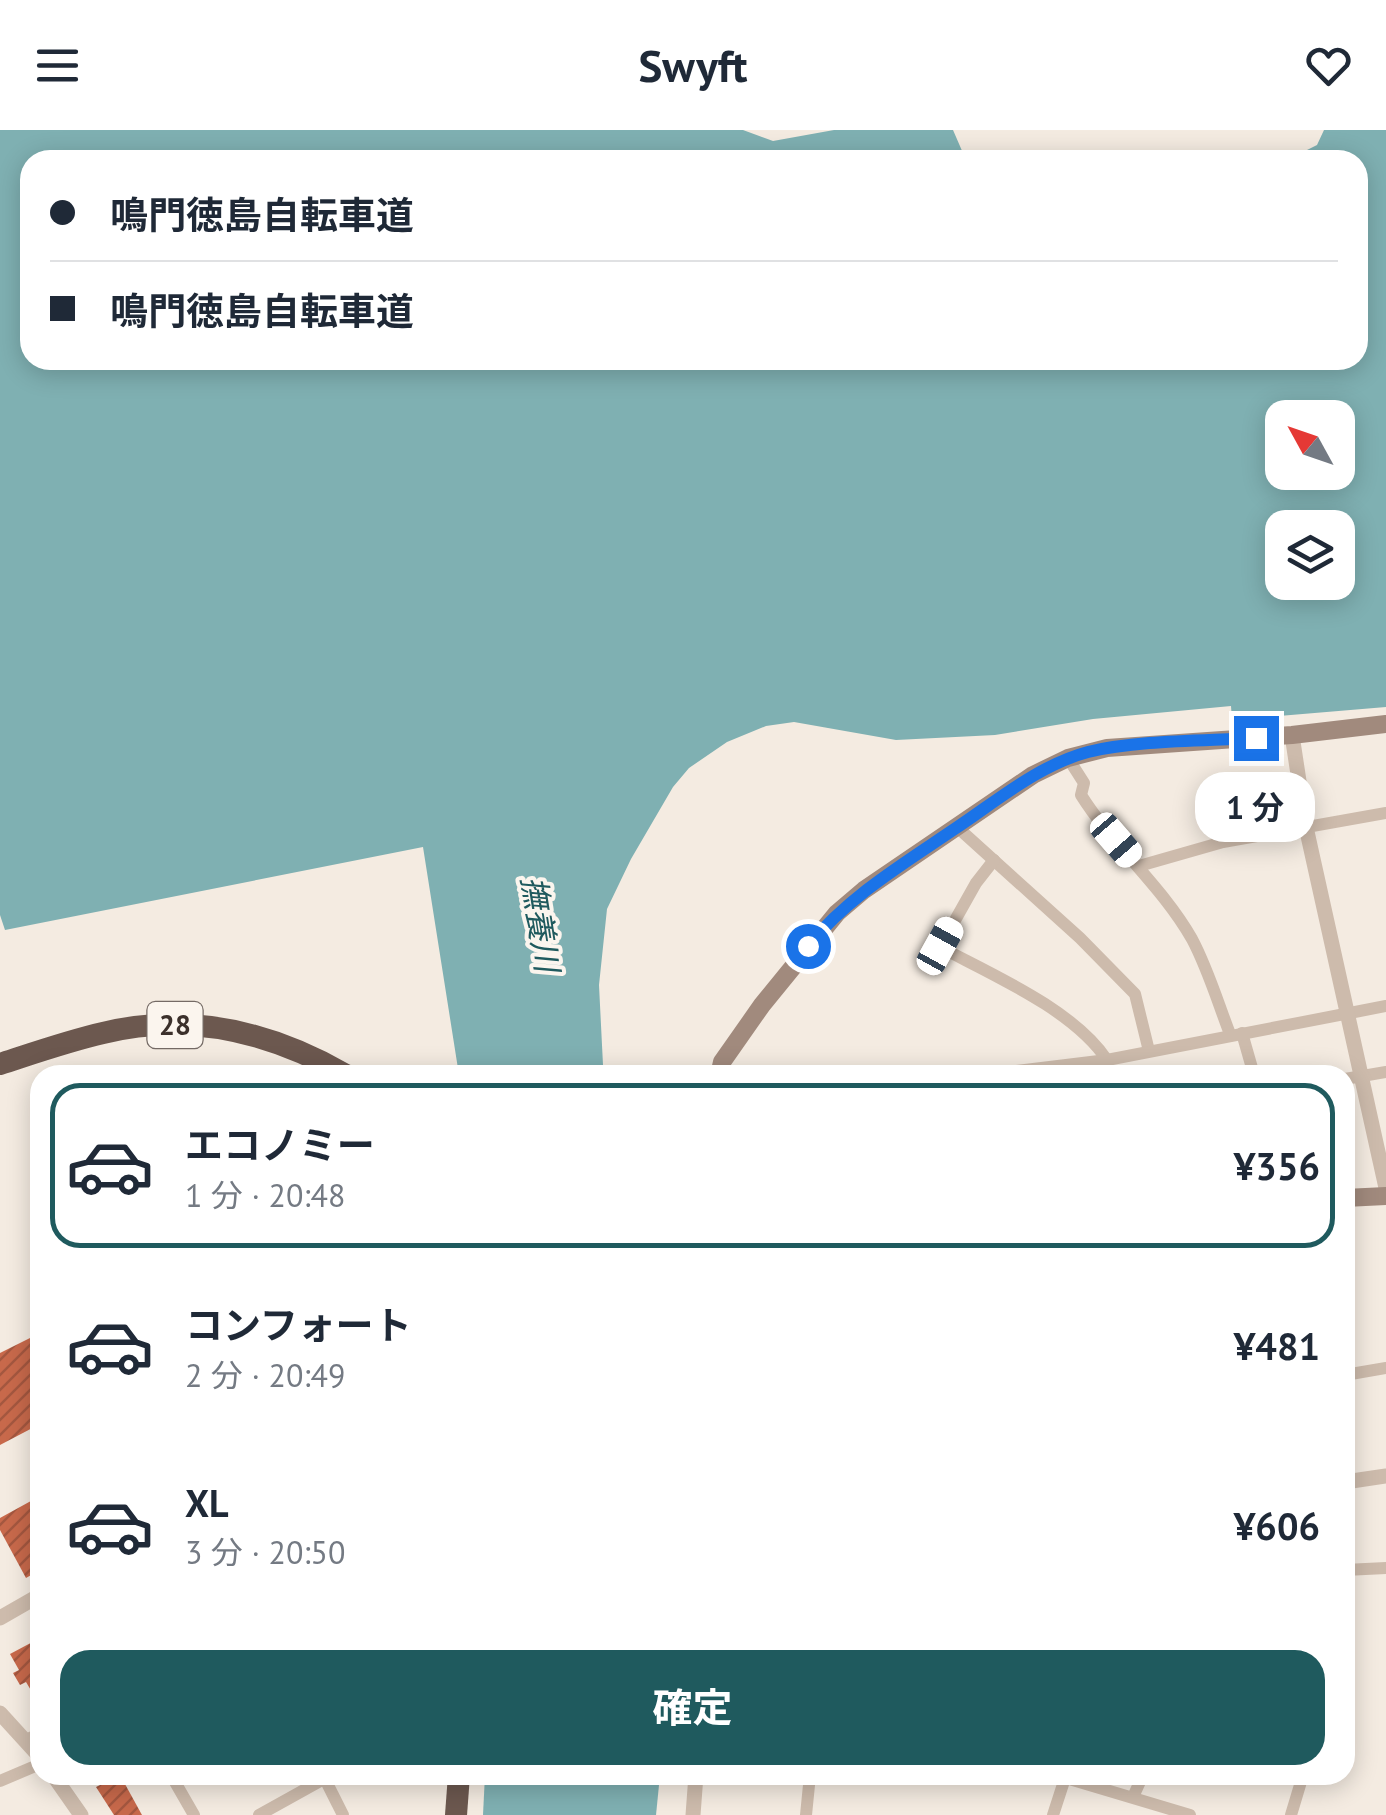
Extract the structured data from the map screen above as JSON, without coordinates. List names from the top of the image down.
{
  "streets": {
    "highway": ["28"]
  },
  "water": ["撫養川"],
  "north": "top left",
  "page": {
    "header": "Swyft",
    "banner": ["鳴門徳島自転車道", "鳴門徳島自転車道"],
    "bubble": "1 分",
    "list": [
      {
        "name": "エコノミー",
        "note": "1 分 · 20:48",
        "value": "¥356"
      },
      {
        "name": "コンフォート",
        "note": "2 分 · 20:49",
        "value": "¥481"
      },
      {
        "name": "XL",
        "note": "3 分 · 20:50",
        "value": "¥606"
      }
    ],
    "buttons": "確定"
  }
}
